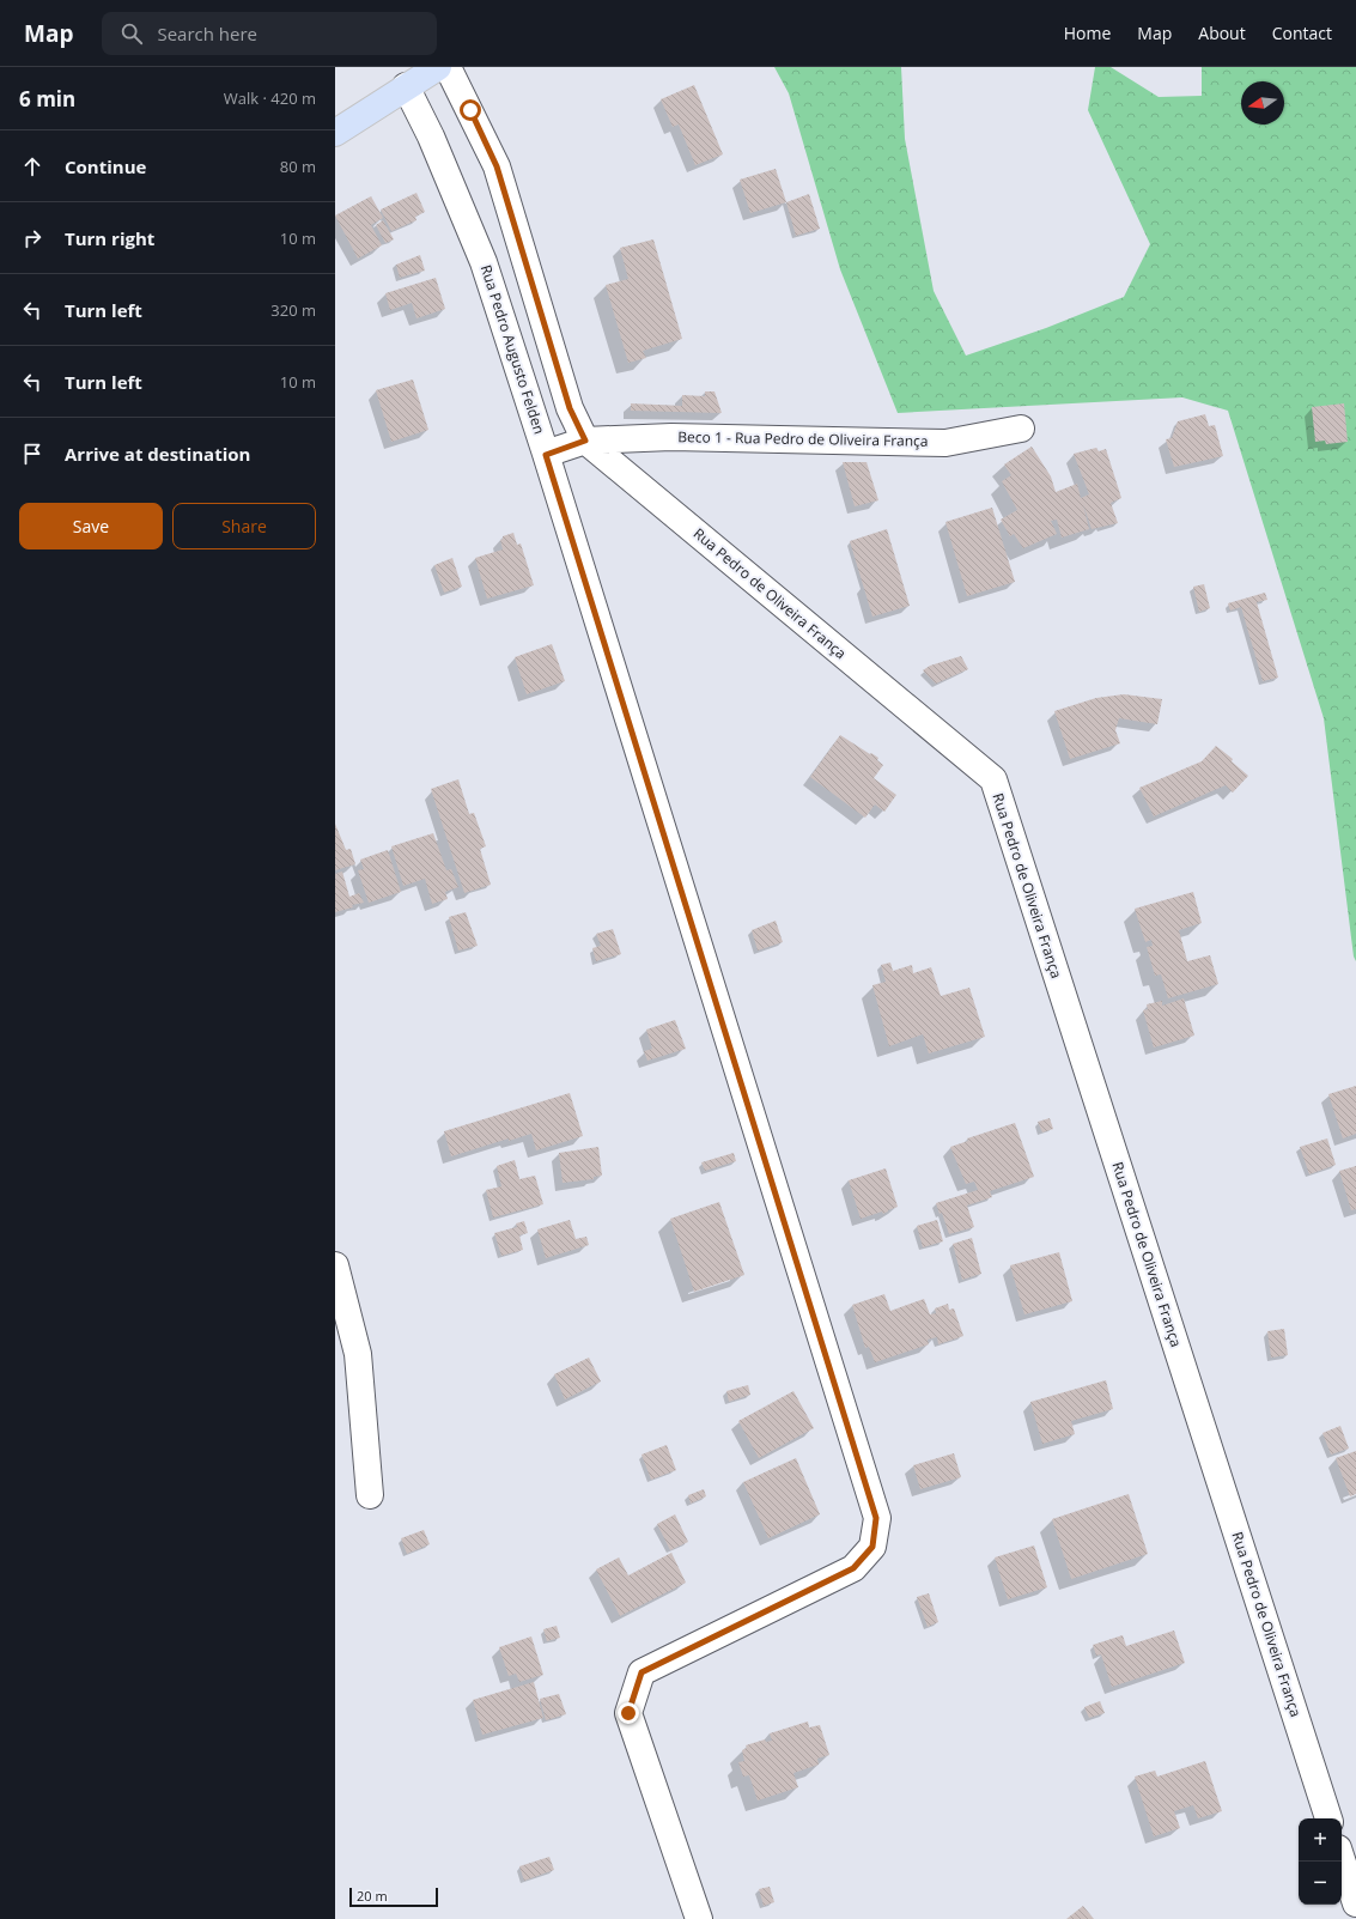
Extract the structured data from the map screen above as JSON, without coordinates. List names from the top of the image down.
{
  "streets": {
    "street": ["Rua Pedro Augusto Felden", "Beco 1 - Rua Pedro de Oliveira França", "Rua Pedro de Oliveira França"]
  },
  "crossings": [
    ["Rua Pedro Augusto Felden", "Beco 1 - Rua Pedro de Oliveira França"],
    ["Beco 1 - Rua Pedro de Oliveira França", "Rua Pedro de Oliveira França"]
  ],
  "scale_bar": "20 m",
  "north": "left",
  "page": {
    "header": "Map",
    "search": "Search here",
    "nav": [
      "Home",
      "Map",
      "About",
      "Contact"
    ],
    "heading": ["6 min", "Walk · 420 m"],
    "list": [
      ["Continue", "80 m"],
      ["Turn right", "10 m"],
      ["Turn left", "320 m"],
      ["Turn left", "10 m"],
      "Arrive at destination"
    ],
    "buttons": ["Save", "Share"],
    "map_buttons": ["+", "−"],
    "scale": "20 m"
  }
}
